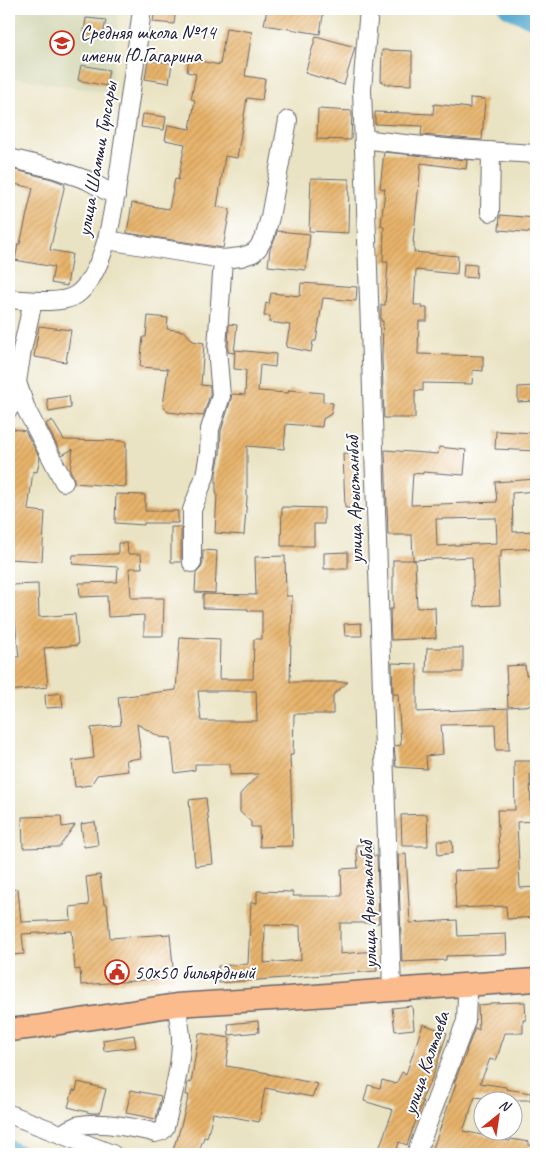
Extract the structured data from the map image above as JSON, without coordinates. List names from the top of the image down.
{
  "streets": {
    "street": ["улица Шамши Гулсары", "улица Арыстанбаб", "улица Калтаева"]
  },
  "places": {
    "school or university": ["Средняя школа №14 имени Ю.Гагарина"],
    "public building": ["50х50 бильярдный"]
  },
  "north": "top right"
}
